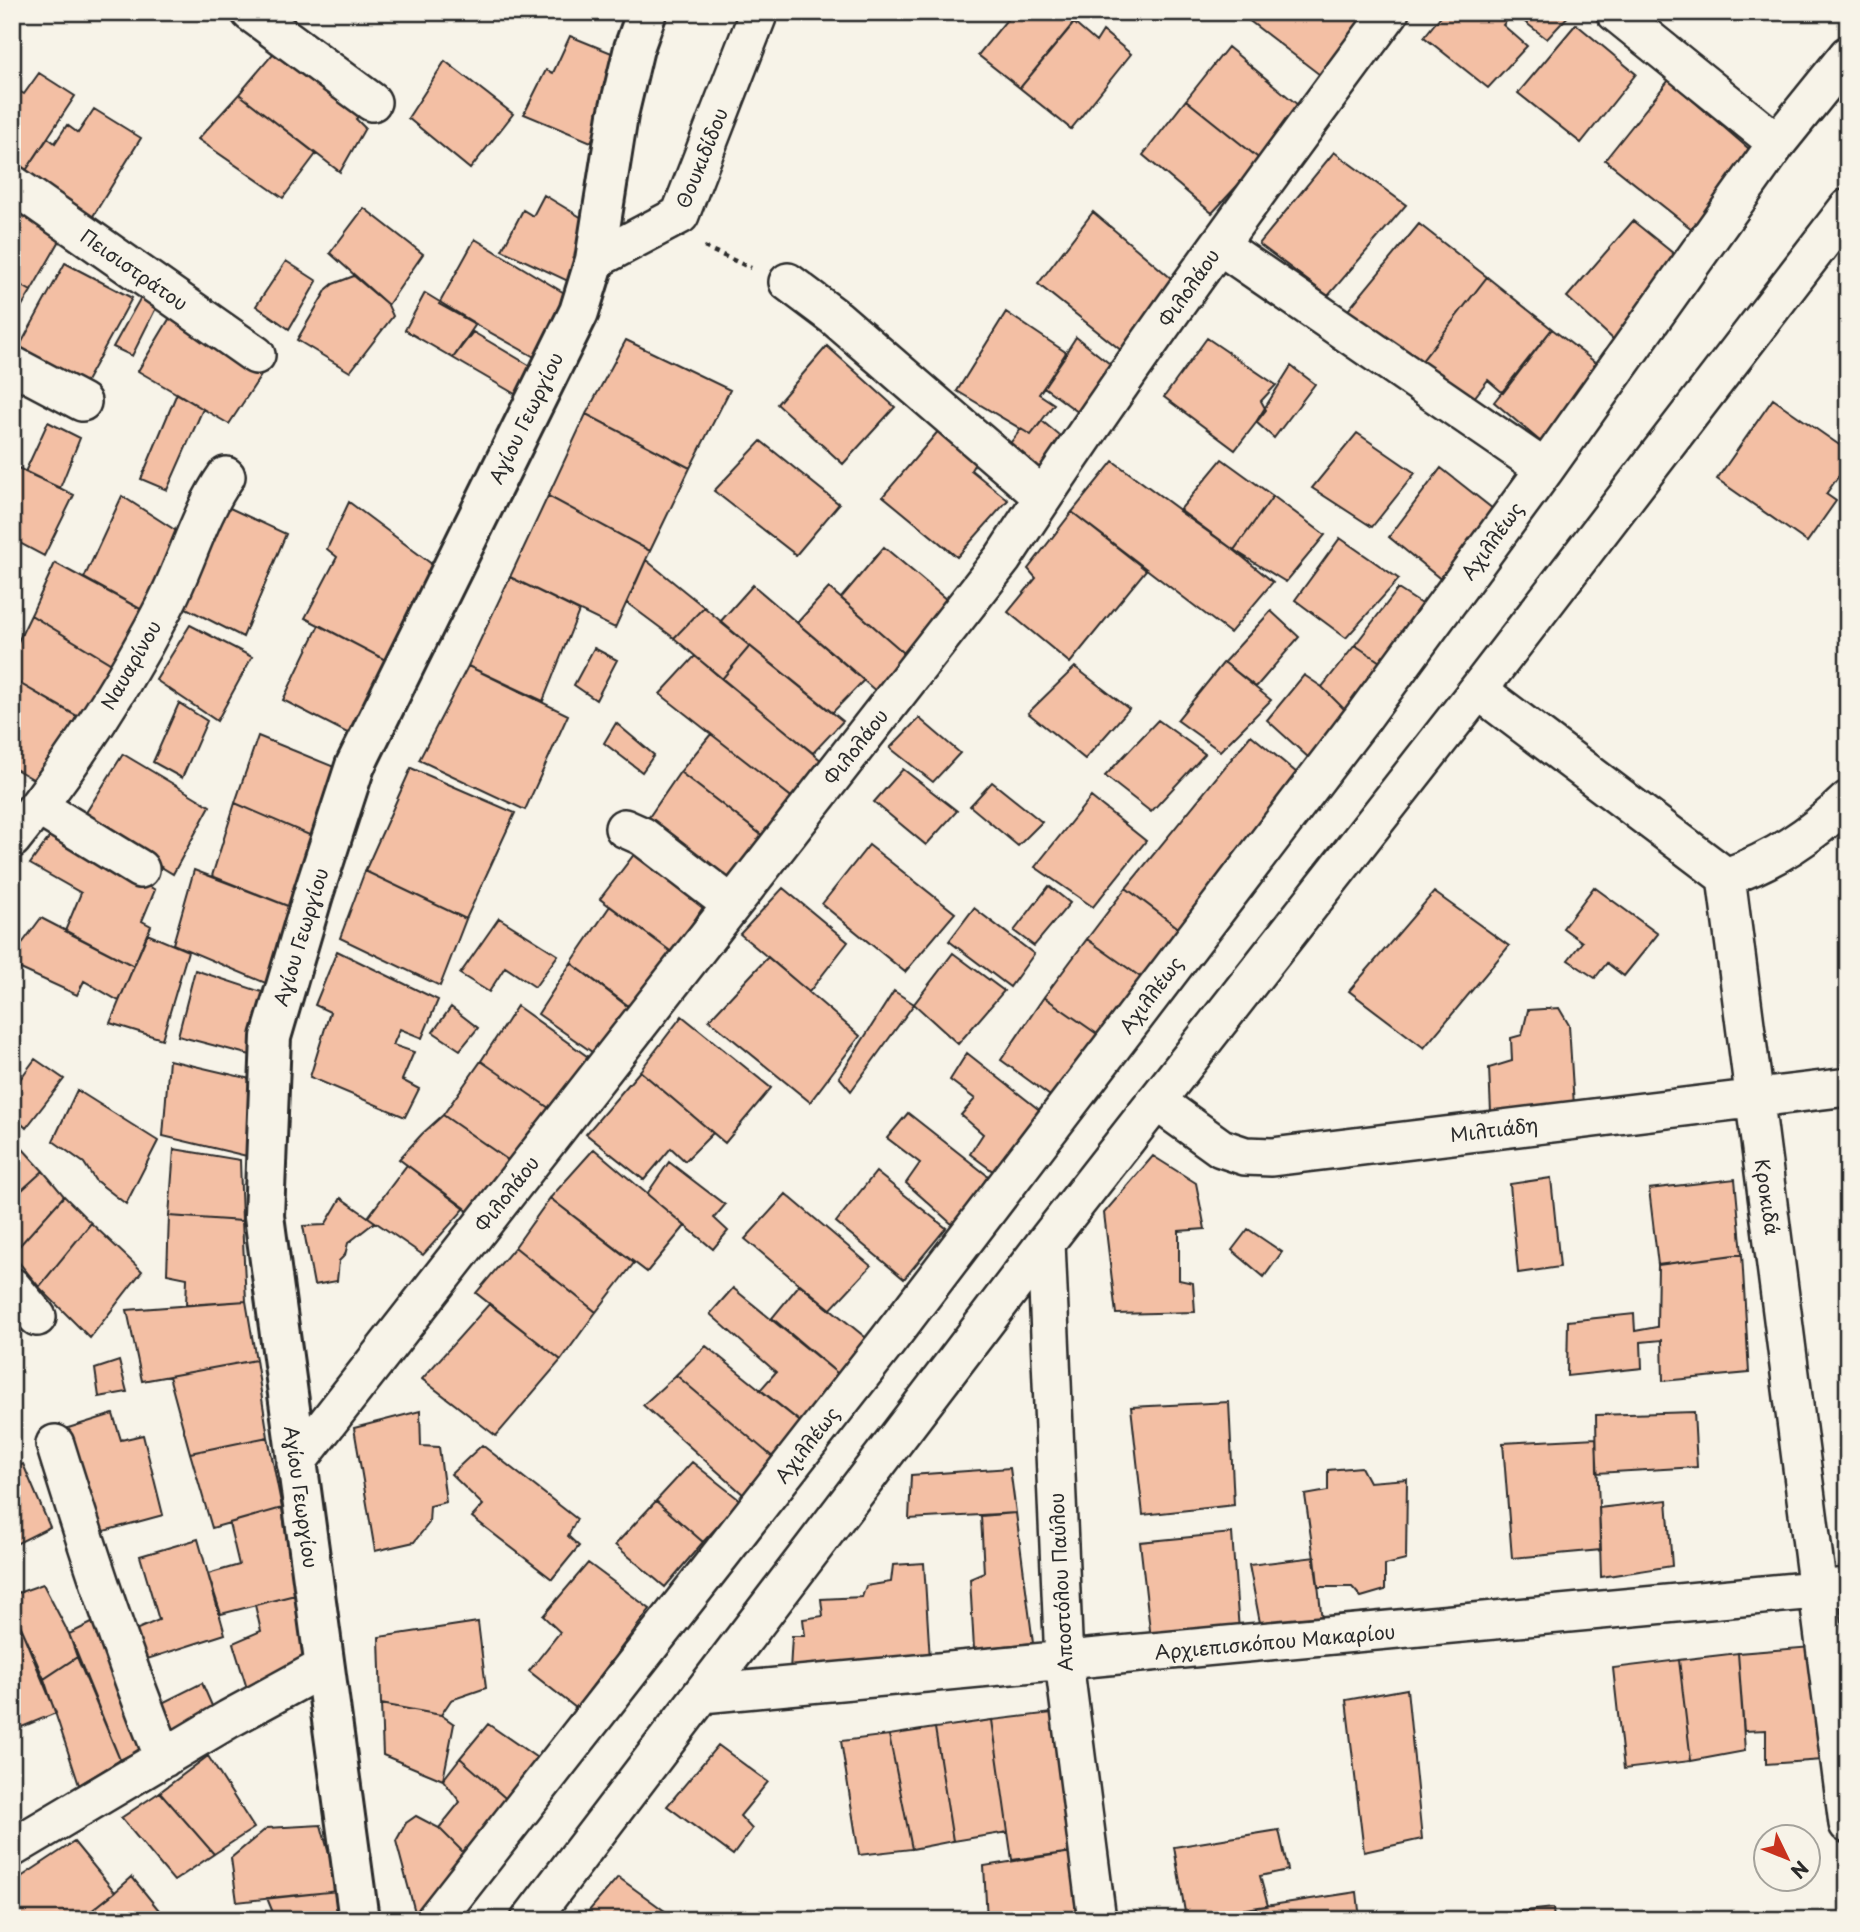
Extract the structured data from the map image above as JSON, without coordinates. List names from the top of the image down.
{
  "streets": {
    "street": [
      "Θουκιδίδου",
      "Πεισιστράτου",
      "Φιλολάου",
      "Αγίου Γεωργίου",
      "Αχιλλέως",
      "Ναυαρίνου",
      "Μιλτιάδη",
      "Κροκιδά",
      "Αποστόλου Παύλου",
      "Αρχιεπισκόπου Μακαρίου"
    ]
  },
  "crossings": [
    ["Θουκιδίδου", "Αγίου Γεωργίου"],
    ["Φιλολάου", "Αγίου Γεωργίου"],
    ["Μιλτιάδη", "Κροκιδά"],
    ["Κροκιδά", "Αρχιεπισκόπου Μακαρίου"],
    ["Αποστόλου Παύλου", "Αρχιεπισκόπου Μακαρίου"]
  ],
  "north": "bottom right"
}
